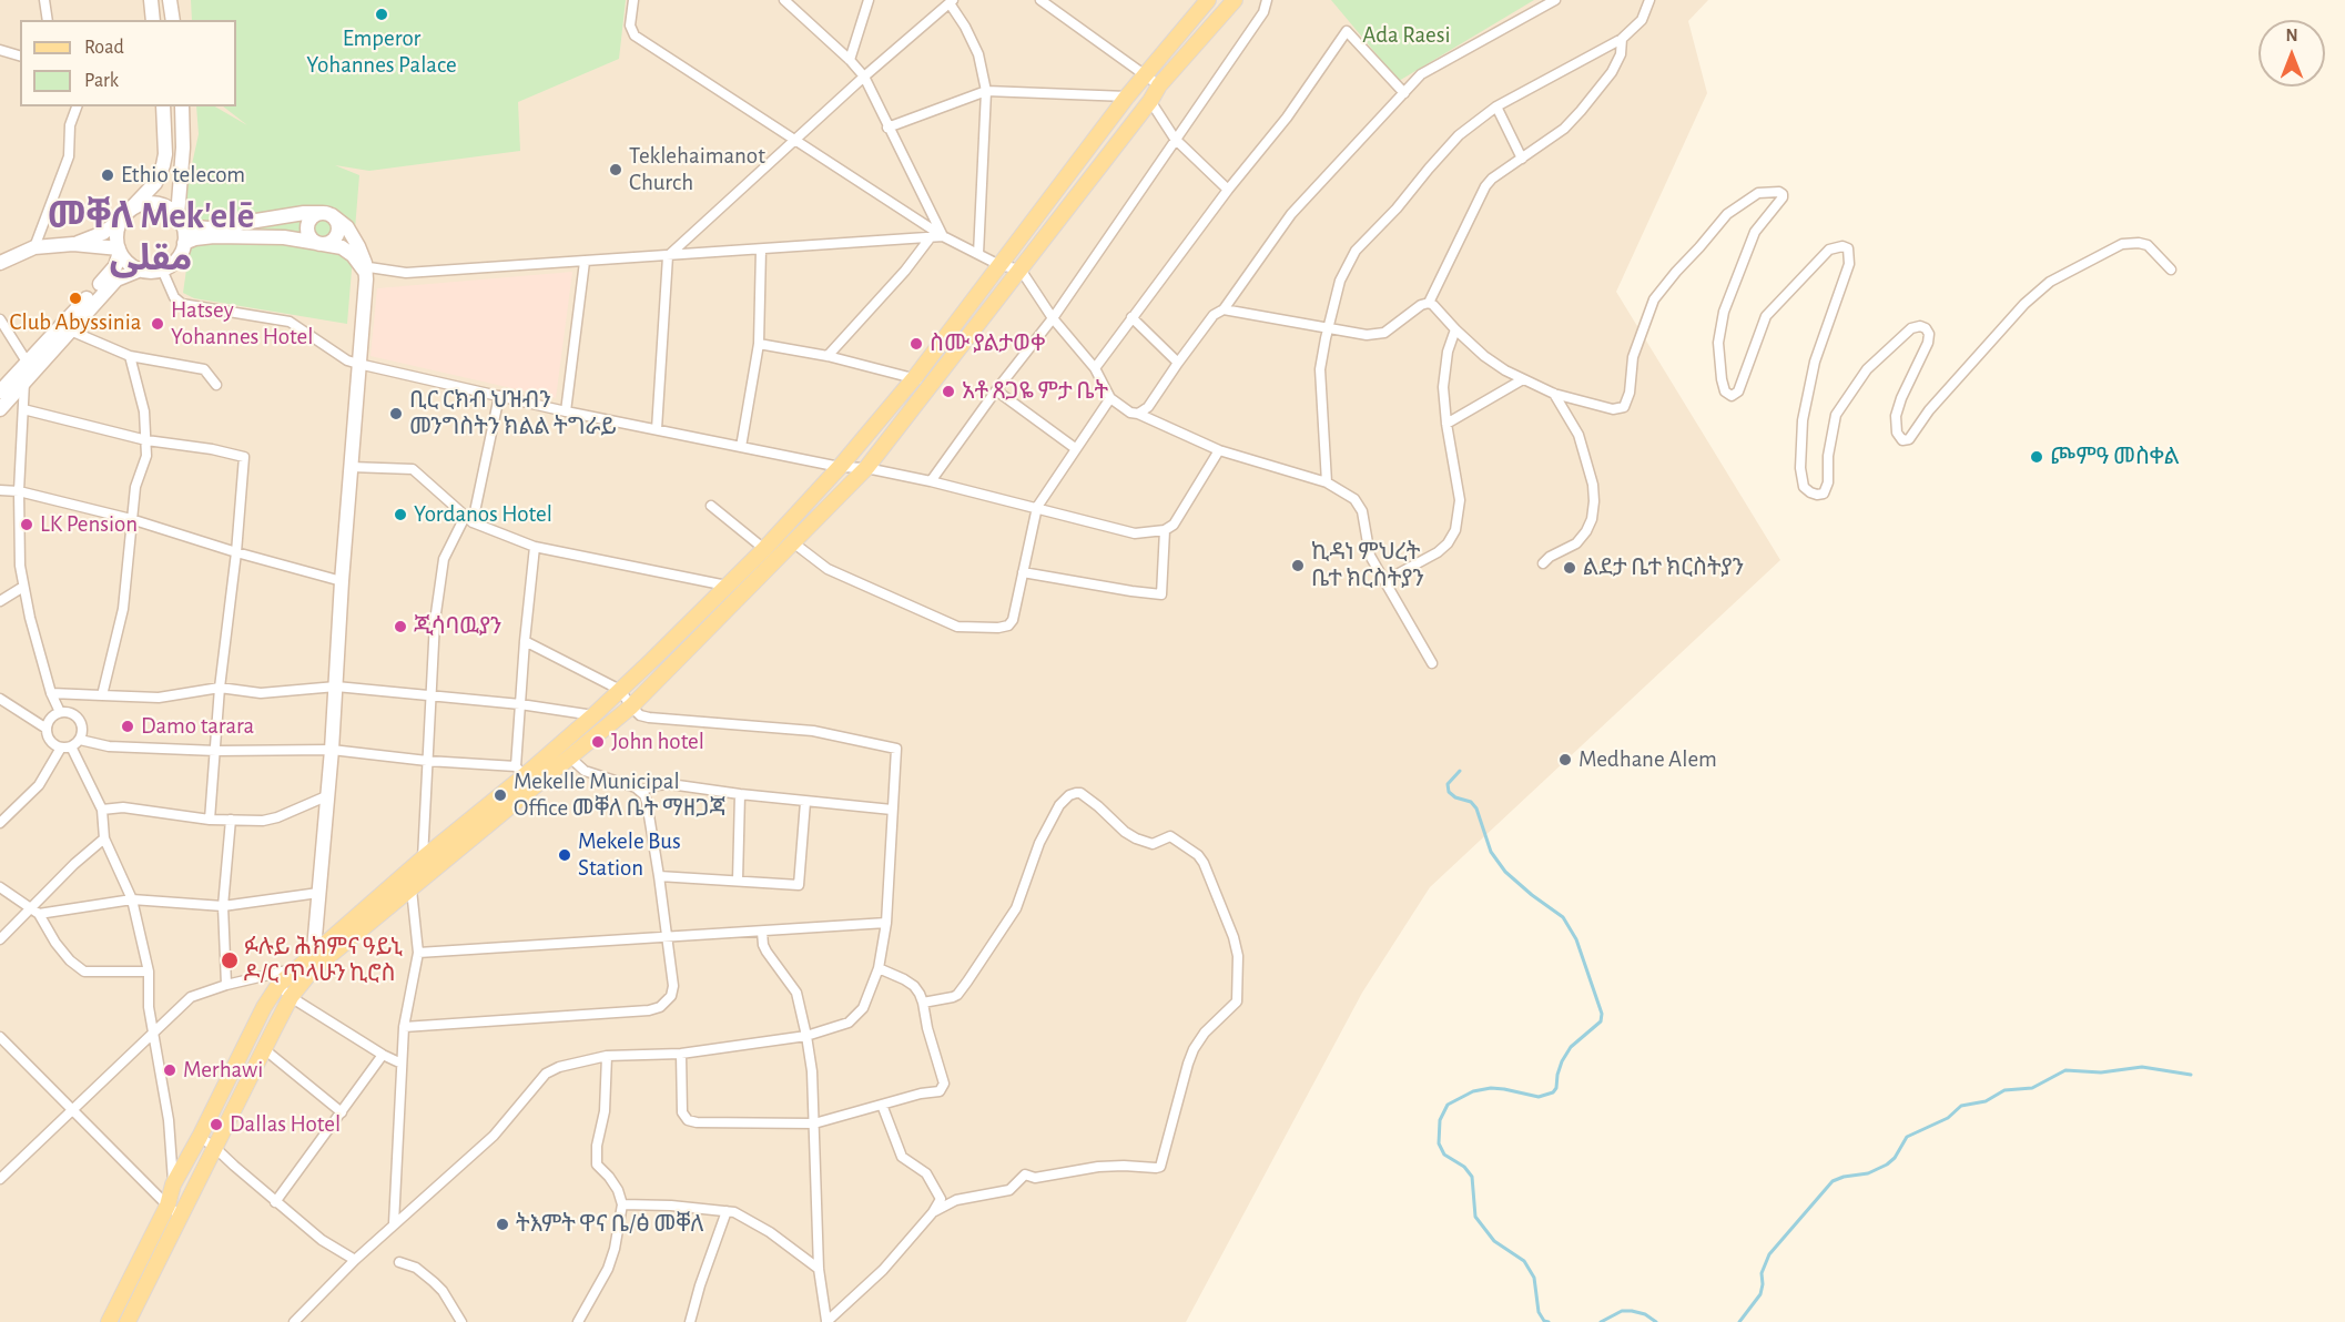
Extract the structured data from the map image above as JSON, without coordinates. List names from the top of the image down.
{
  "districts": ["መቐለ Mek'elē مقلى"],
  "parks": ["Ada Raesi"],
  "places": [
    "Emperor Yohannes Palace",
    "Teklehaimanot Church",
    "Ethio telecom",
    "Club Abyssinia",
    "Hatsey Yohannes Hotel",
    "ስሙ ያልታወቀ",
    "አቶ ጸጋዬ ምታ ቤት",
    "ቢር ርክብ ህዝብን መንግስትን ክልል ትግራይ",
    "ጮምዓ መስቀል",
    "Yordanos Hotel",
    "LK Pension",
    "ኪዳነ ምህረት ቤተ ክርስትያን",
    "ልደታ ቤተ ክርስትያን",
    "ጂሳባዉያን",
    "Damo tarara",
    "John hotel",
    "Medhane Alem",
    "Mekelle Municipal Office መቐለ ቤት ማዘጋጃ",
    "Mekele Bus Station",
    "ፉሉይ ሕክምና ዓይኒ ዶ/ር ጥላሁን ኪሮስ",
    "Merhawi",
    "Dallas Hotel",
    "ትእምት ዋና ቤ/ፅ መቐለ"
  ],
  "legend": ["Road", "Park"],
  "north": "top"
}
